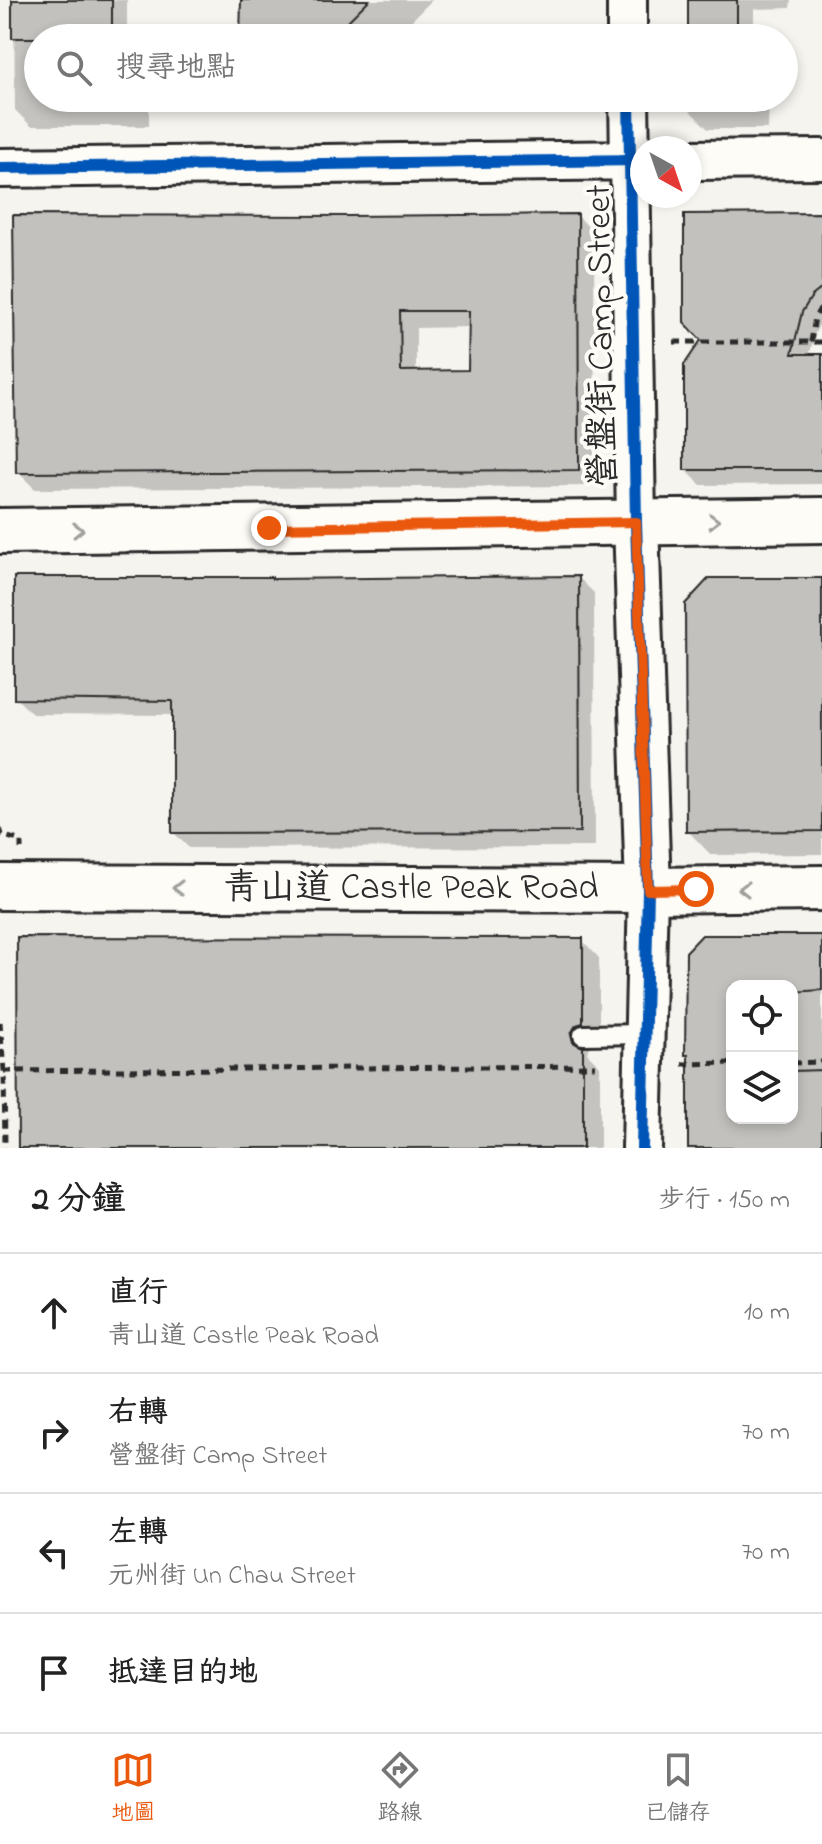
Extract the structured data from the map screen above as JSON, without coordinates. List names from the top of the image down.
{
  "streets": {
    "main road": ["營盤街 Camp Street", "青山道 Castle Peak Road"]
  },
  "crossings": [
    ["營盤街 Camp Street", "青山道 Castle Peak Road"]
  ],
  "north": "bottom right",
  "page": {
    "search": "搜尋地點",
    "heading": ["2 分鐘", "步行 · 150 m"],
    "list": [
      ["直行", "青山道 Castle Peak Road", "10 m"],
      ["右轉", "營盤街 Camp Street", "70 m"],
      ["左轉", "元州街 Un Chau Street", "70 m"],
      "抵達目的地"
    ],
    "nav": ["地圖", "路線", "已儲存"]
  }
}
